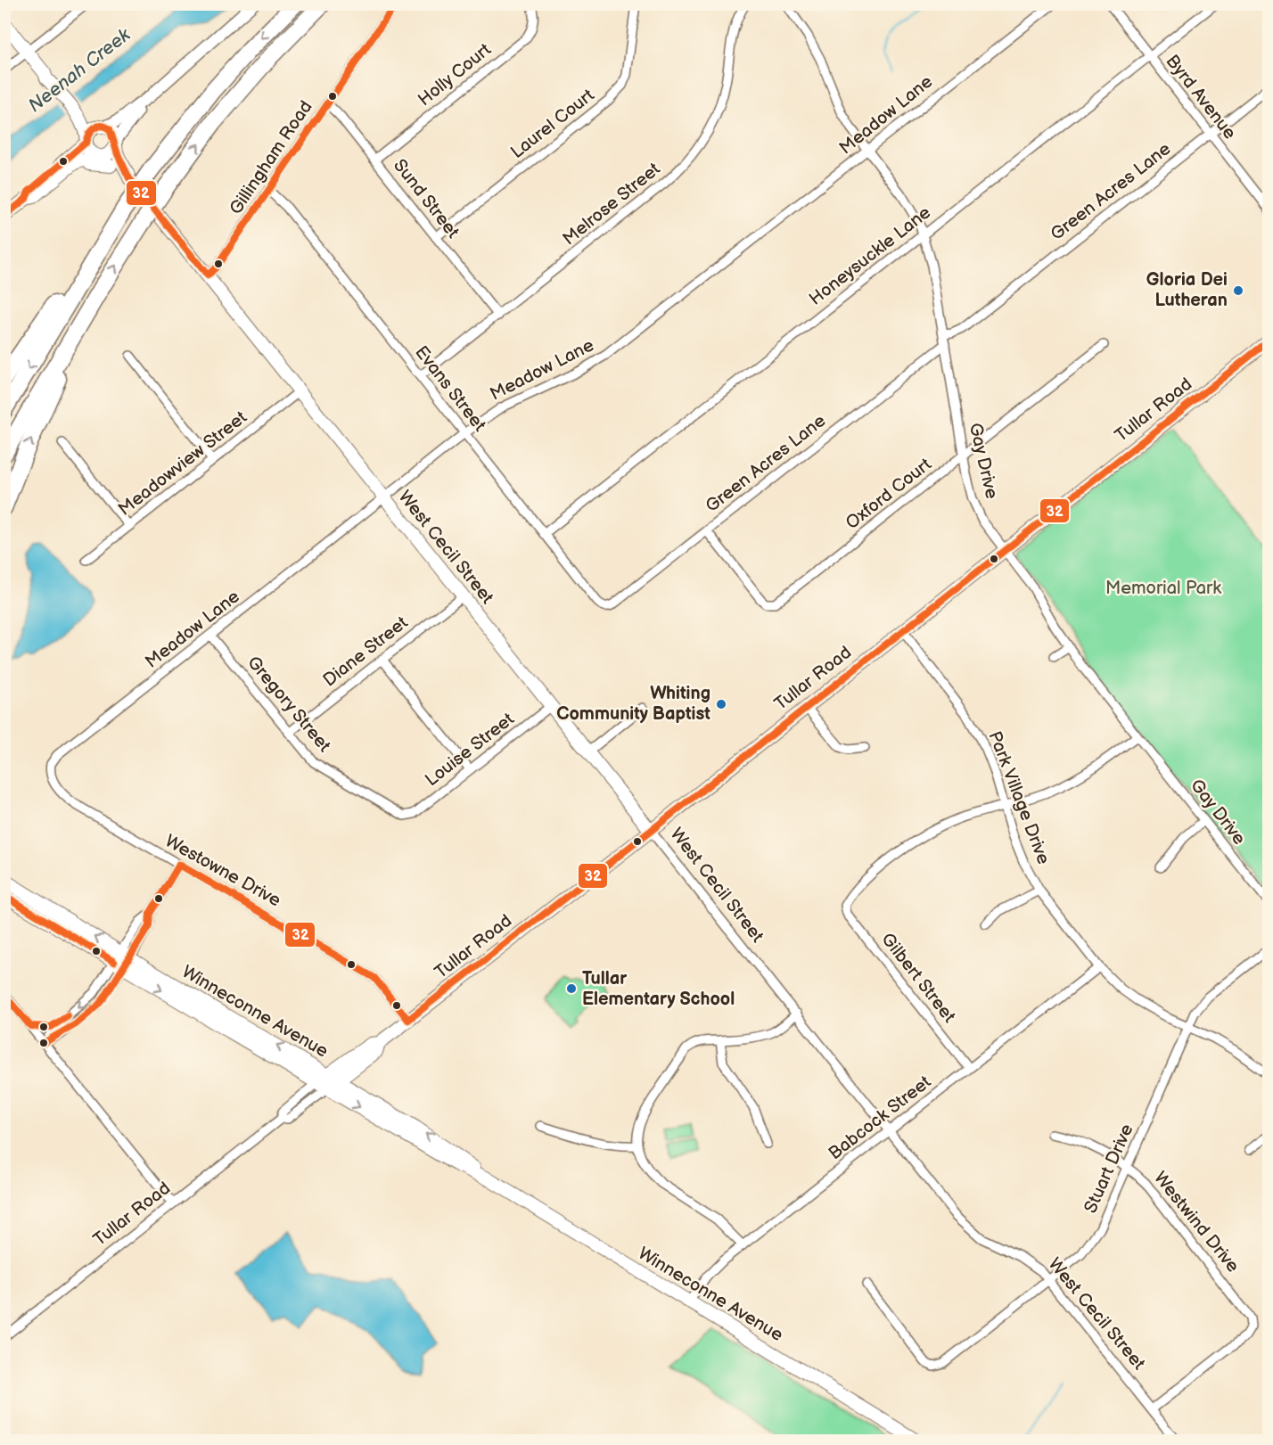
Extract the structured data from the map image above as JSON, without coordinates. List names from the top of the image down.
{
  "streets": {
    "main road": ["Tullar Road", "West Cecil Street", "Winneconne Avenue"],
    "street": [
      "Holly Court",
      "Byrd Avenue",
      "Meadow Lane",
      "Laurel Court",
      "Gillingham Road",
      "Green Acres Lane",
      "Sund Street",
      "Melrose Street",
      "Honeysuckle Lane",
      "Evans Street",
      "Gay Drive",
      "Meadowview Street",
      "Oxford Court",
      "Diane Street",
      "Gregory Street",
      "Louise Street",
      "Park Village Drive",
      "Westowne Drive",
      "Gilbert Street",
      "Babcock Street",
      "Stuart Drive",
      "Westwind Drive"
    ]
  },
  "crossings": [
    ["Holly Court", "Sund Street"],
    ["Byrd Avenue", "Green Acres Lane"],
    ["Byrd Avenue", "Honeysuckle Lane"],
    ["Meadow Lane", "Evans Street"],
    ["Meadow Lane", "Gay Drive"],
    ["Meadow Lane", "West Cecil Street"],
    ["Meadow Lane", "Gregory Street"],
    ["Meadow Lane", "Westowne Drive"],
    ["Laurel Court", "Sund Street"],
    ["Gillingham Road", "Sund Street"],
    ["Gillingham Road", "Evans Street"],
    ["Gillingham Road", "West Cecil Street"],
    ["Green Acres Lane", "Evans Street"],
    ["Green Acres Lane", "Gay Drive"],
    ["Green Acres Lane", "Oxford Court"],
    ["Sund Street", "Melrose Street"],
    ["Melrose Street", "Evans Street"],
    ["Honeysuckle Lane", "Evans Street"],
    ["Honeysuckle Lane", "Gay Drive"],
    ["Tullar Road", "Gay Drive"],
    ["Tullar Road", "West Cecil Street"],
    ["Tullar Road", "Park Village Drive"],
    ["Tullar Road", "Westowne Drive"],
    ["Tullar Road", "Winneconne Avenue"],
    ["Gay Drive", "Oxford Court"],
    ["Meadowview Street", "West Cecil Street"],
    ["West Cecil Street", "Diane Street"],
    ["West Cecil Street", "Louise Street"],
    ["West Cecil Street", "Babcock Street"],
    ["West Cecil Street", "Stuart Drive"],
    ["West Cecil Street", "Westwind Drive"],
    ["Diane Street", "Gregory Street"],
    ["Gregory Street", "Louise Street"],
    ["Park Village Drive", "Gilbert Street"],
    ["Park Village Drive", "Babcock Street"],
    ["Park Village Drive", "Stuart Drive"],
    ["Gilbert Street", "Babcock Street"],
    ["Winneconne Avenue", "Babcock Street"],
    ["Stuart Drive", "Westwind Drive"]
  ],
  "water": ["Neenah Creek"],
  "parks": ["Memorial Park"],
  "places": ["Gloria Dei Lutheran", "Whiting Community Baptist", "Tullar Elementary School"],
  "lines": ["transit line 32"]
}
